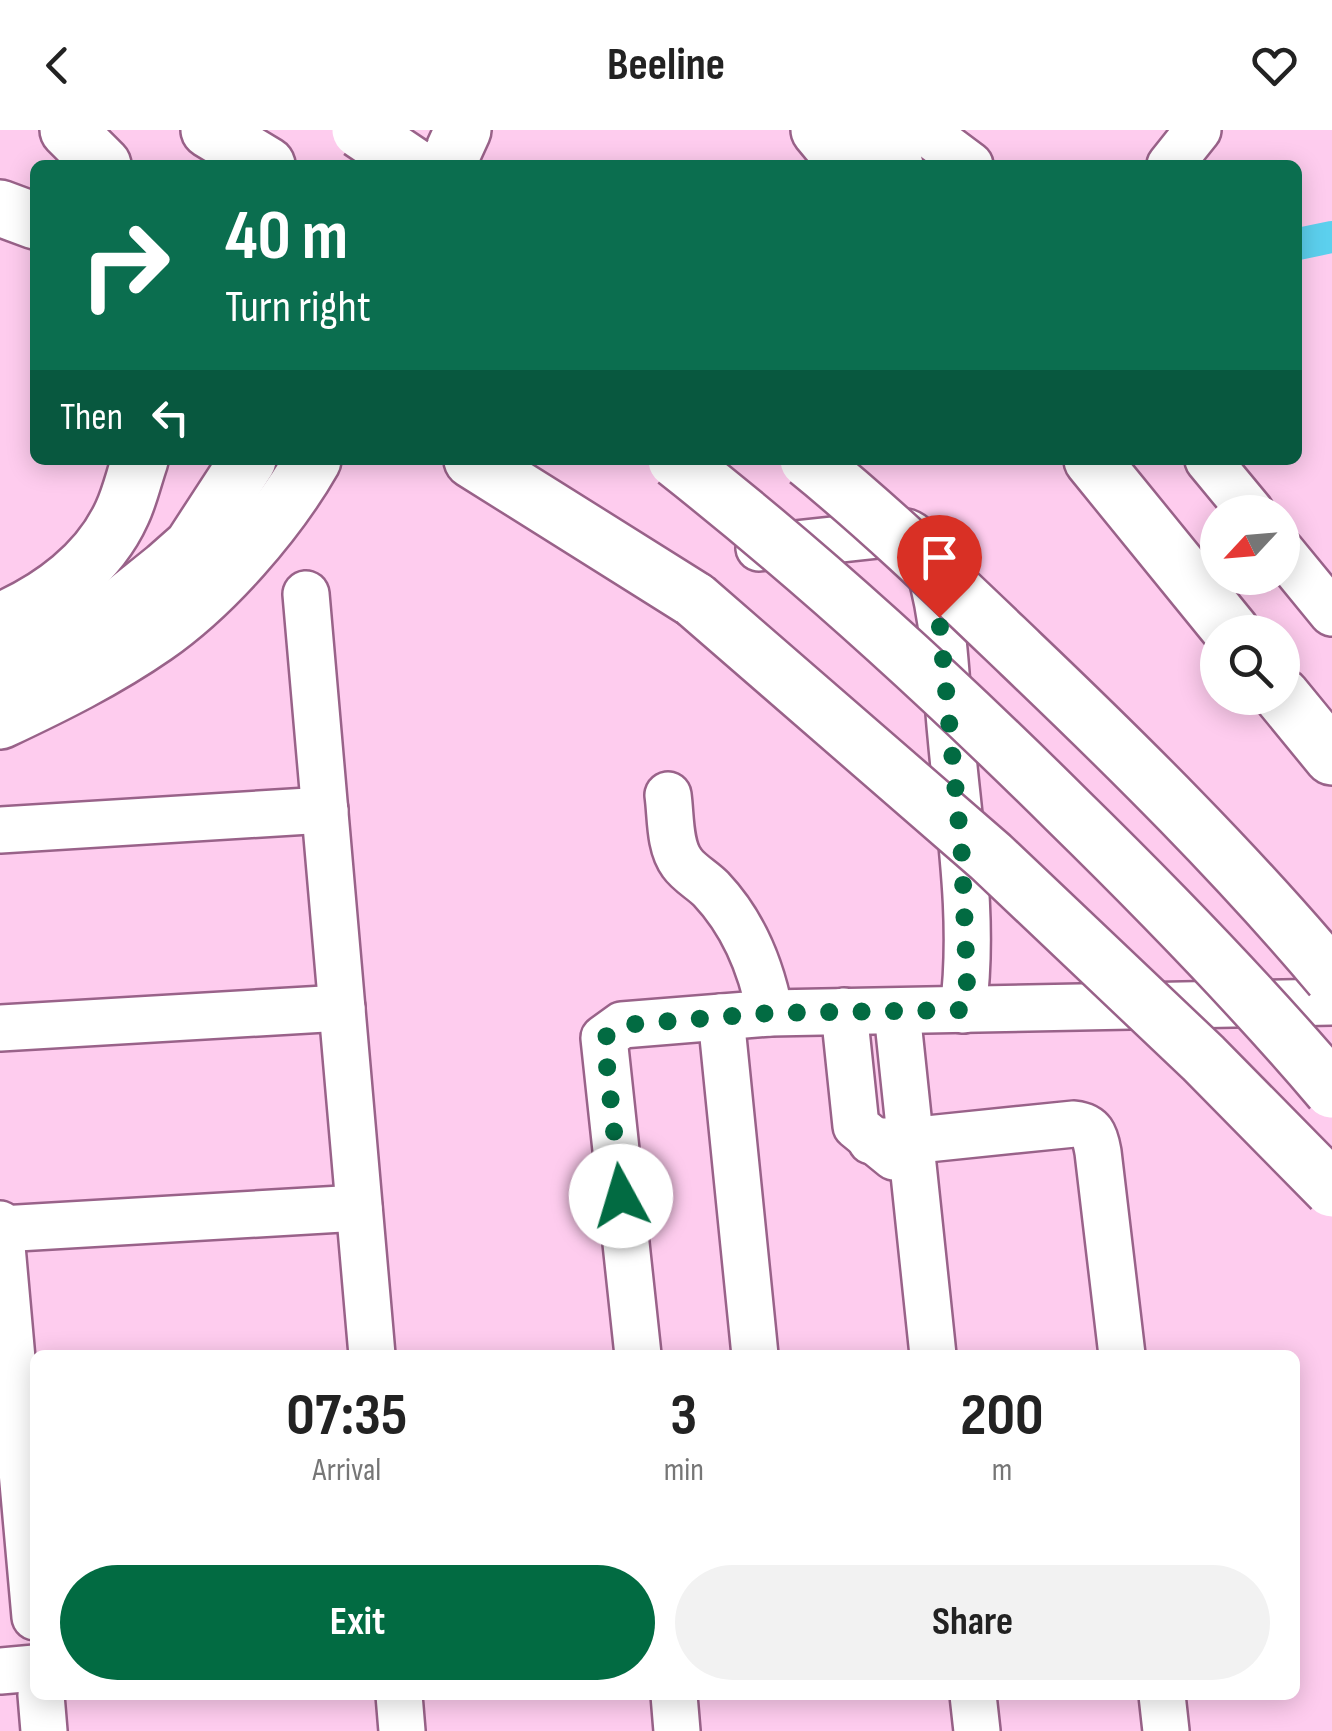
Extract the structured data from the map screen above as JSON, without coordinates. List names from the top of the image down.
{
  "north": "bottom left",
  "page": {
    "header": "Beeline",
    "turn": ["40 m", "Turn right"],
    "then": "Then",
    "eta": [
      "07:35",
      "Arrival",
      "3",
      "min",
      "200",
      "m"
    ],
    "buttons": ["Exit", "Share"]
  }
}
